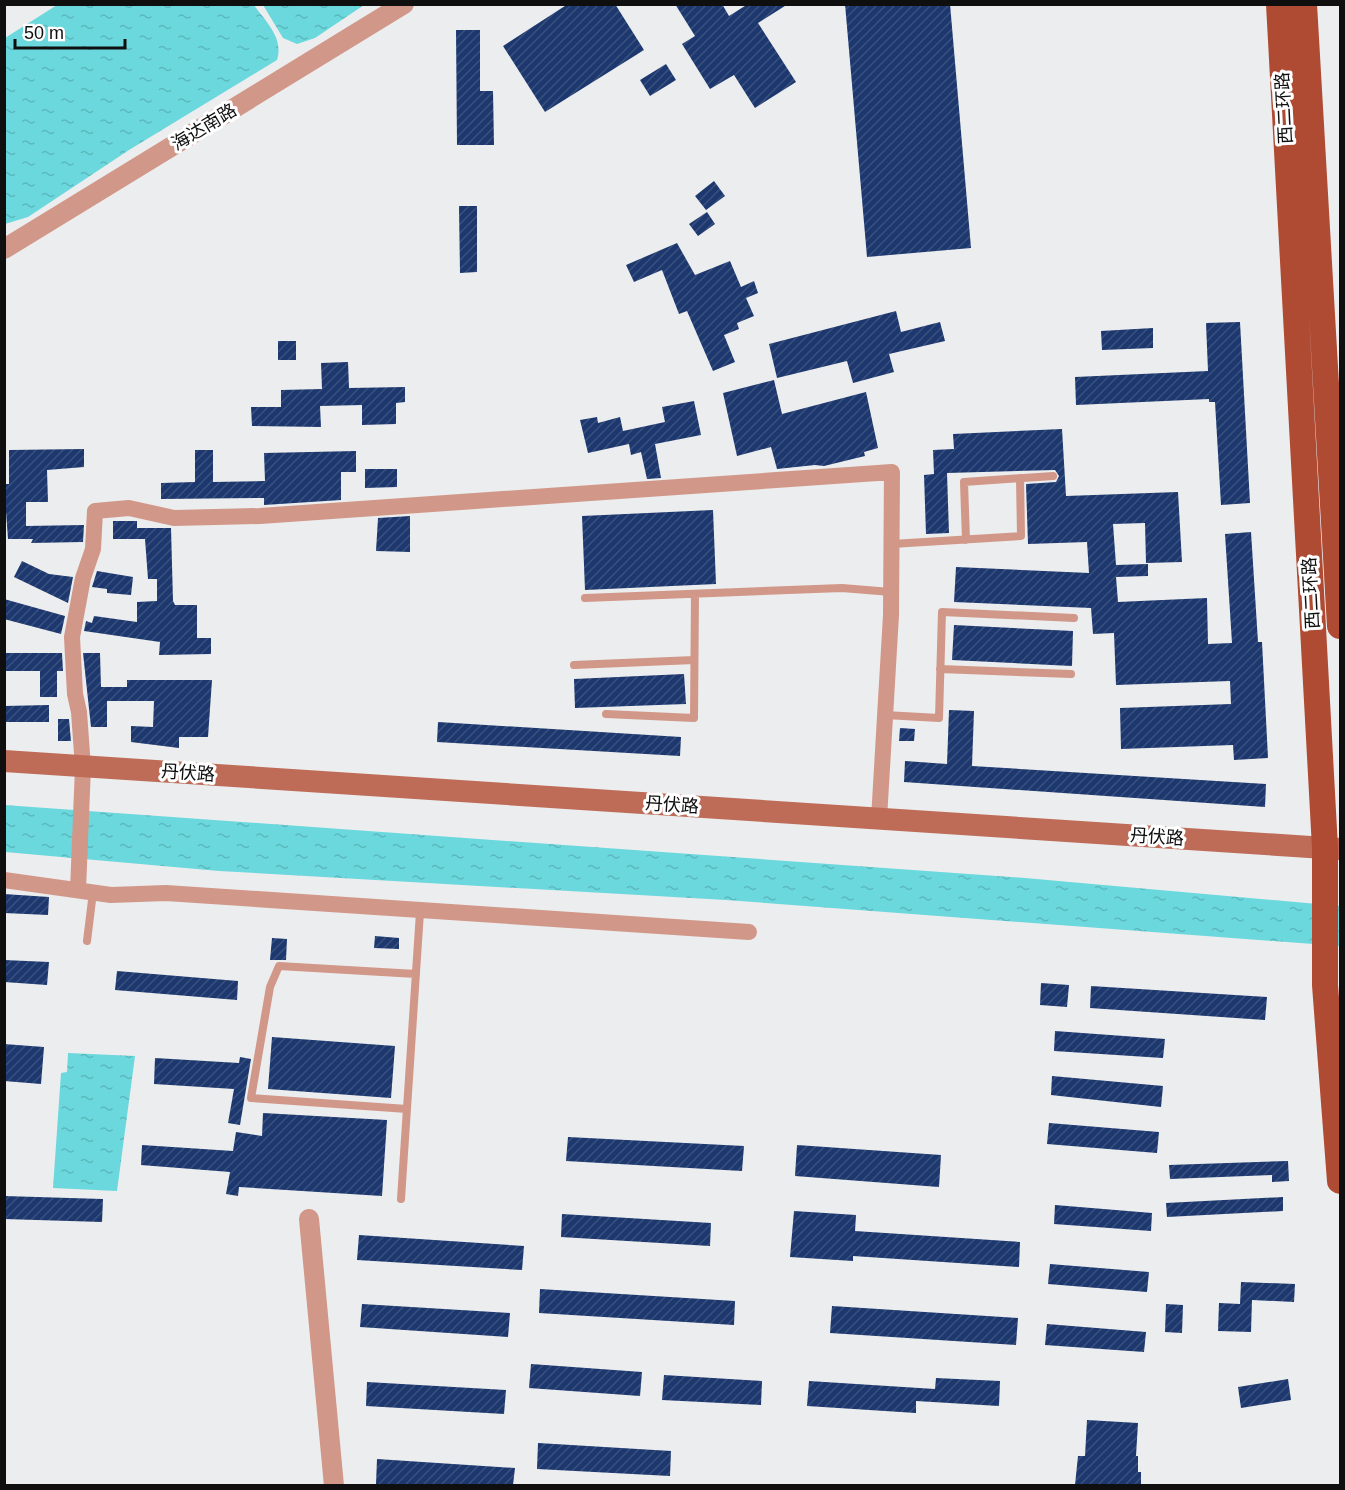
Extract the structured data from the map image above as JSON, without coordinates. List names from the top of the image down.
{
  "streets": {
    "main road": ["西二环路", "丹伏路"],
    "street": ["海达南路"]
  },
  "crossings": [
    ["西二环路", "丹伏路"]
  ],
  "scale_bar": "50 m"
}
